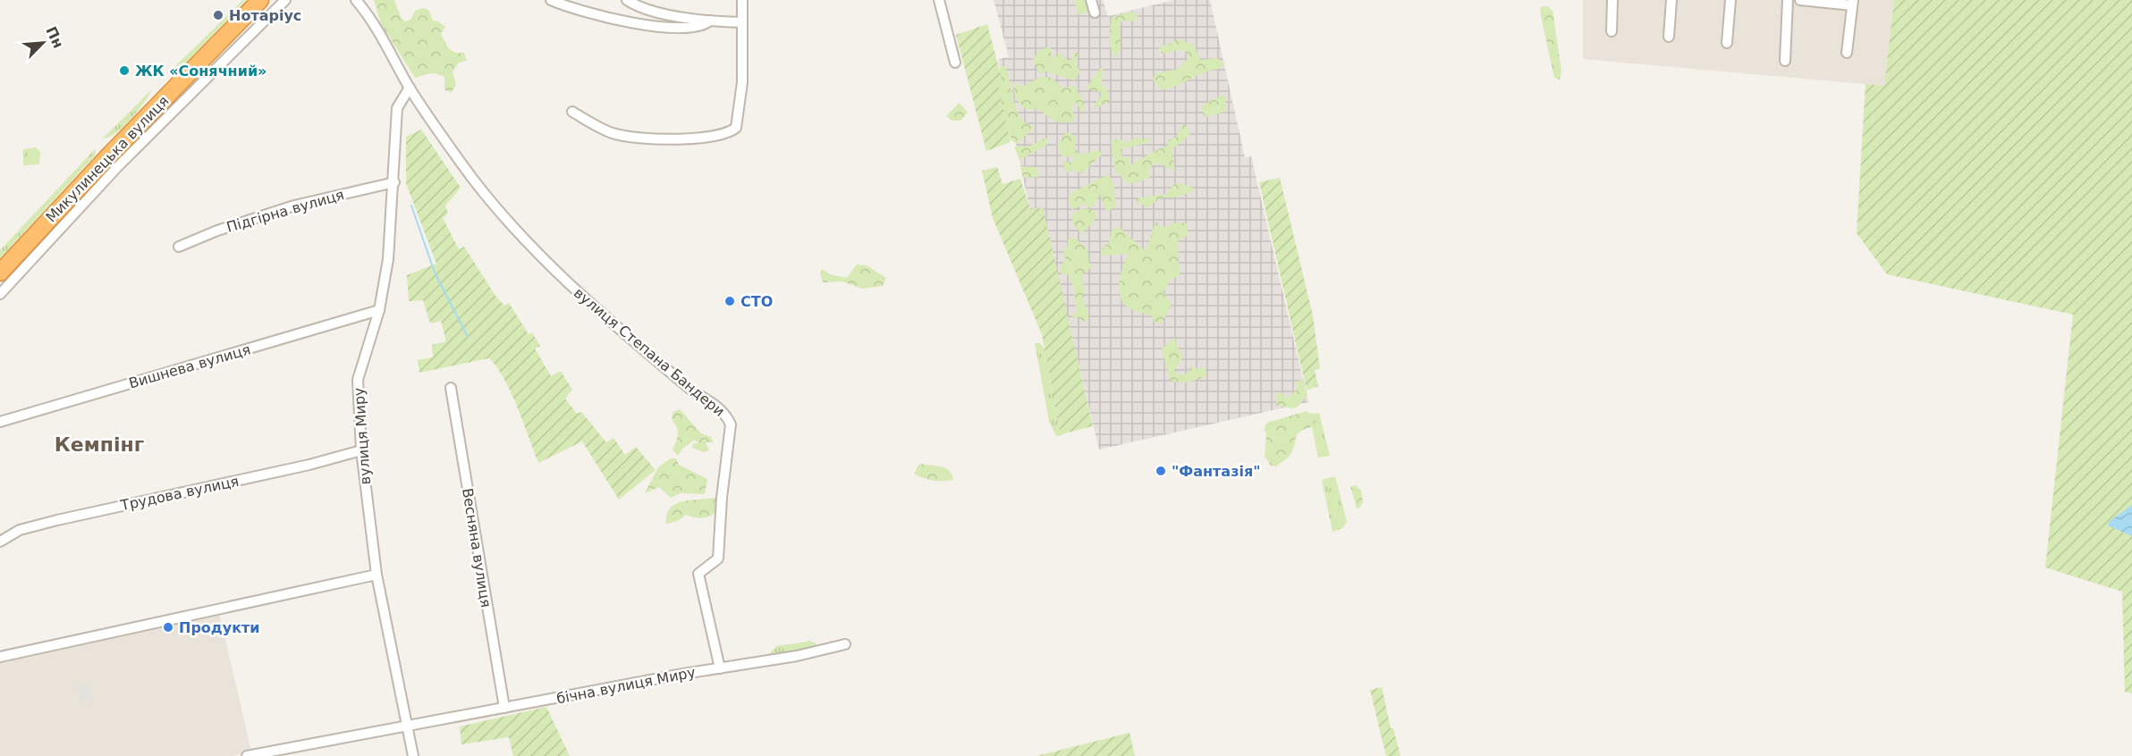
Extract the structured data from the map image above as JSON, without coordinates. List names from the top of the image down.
{
  "streets": {
    "highway": ["Микулинецька вулиця"],
    "street": [
      "Підгірна вулиця",
      "вулиця Степана Бандери",
      "Вишнева вулиця",
      "вулиця Миру",
      "Трудова вулиця",
      "Весняна вулиця",
      "бічна вулиця Миру"
    ]
  },
  "crossings": [
    ["Підгірна вулиця", "вулиця Миру"],
    ["вулиця Степана Бандери", "вулиця Миру"],
    ["вулиця Степана Бандери", "бічна вулиця Миру"],
    ["Вишнева вулиця", "вулиця Миру"],
    ["вулиця Миру", "Трудова вулиця"],
    ["вулиця Миру", "бічна вулиця Миру"],
    ["Весняна вулиця", "бічна вулиця Миру"]
  ],
  "districts": ["Кемпінг"],
  "places": [
    "Нотаріус",
    "ЖК «Сонячний»",
    "СТО",
    "\"Фантазія\"",
    "Продукти"
  ],
  "north": "top right"
}
